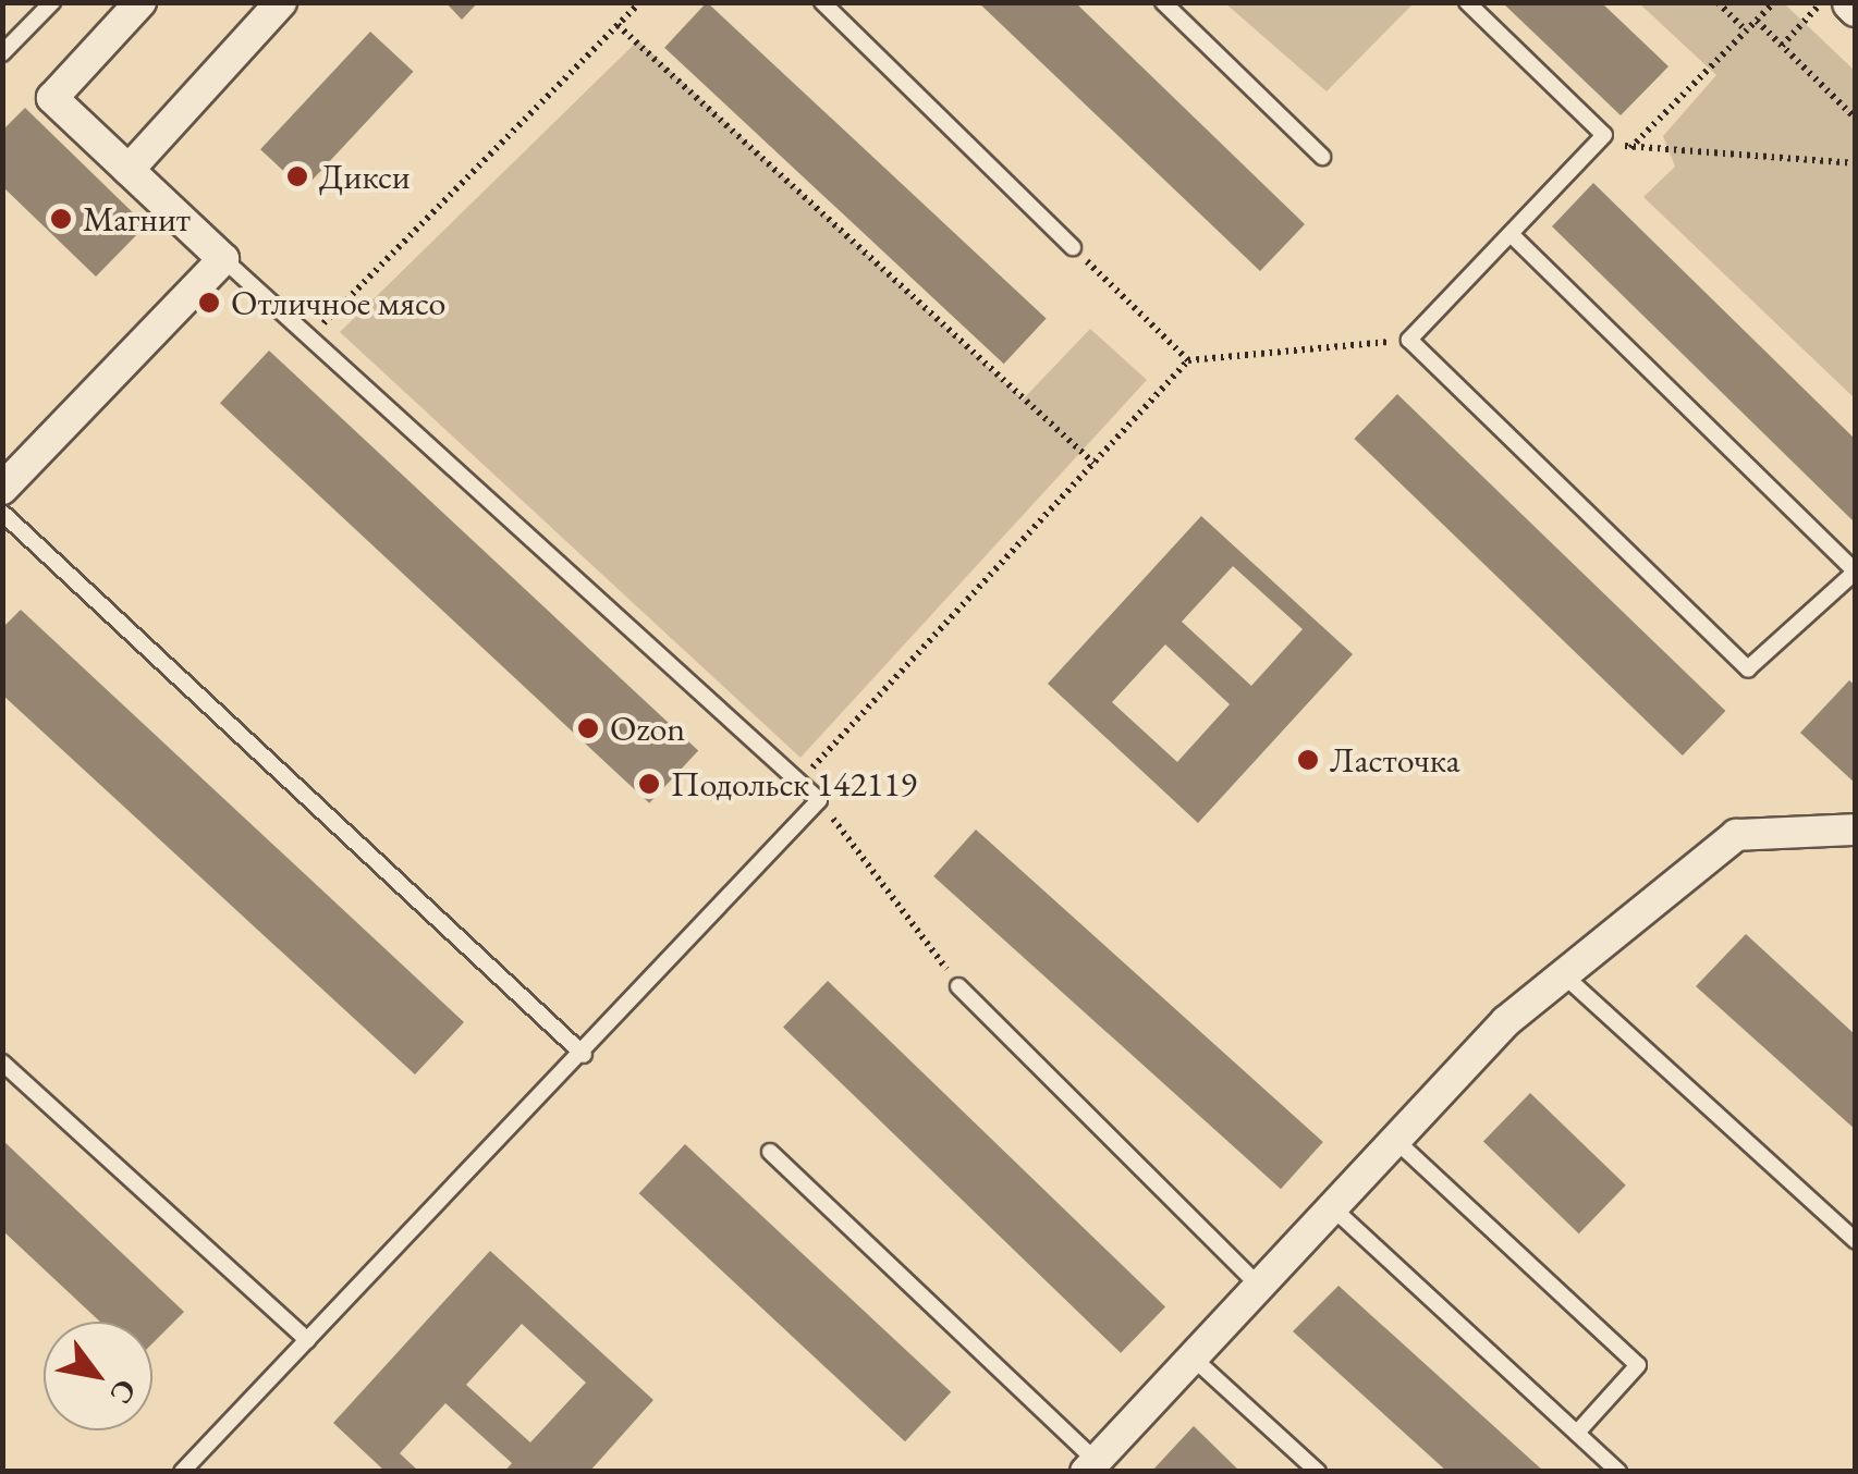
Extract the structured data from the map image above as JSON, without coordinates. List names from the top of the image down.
{
  "places": [
    "Дикси",
    "Магнит",
    "Отличное мясо",
    "Ozon",
    "Ласточка",
    "Подольск 142119"
  ],
  "north": "bottom right"
}
